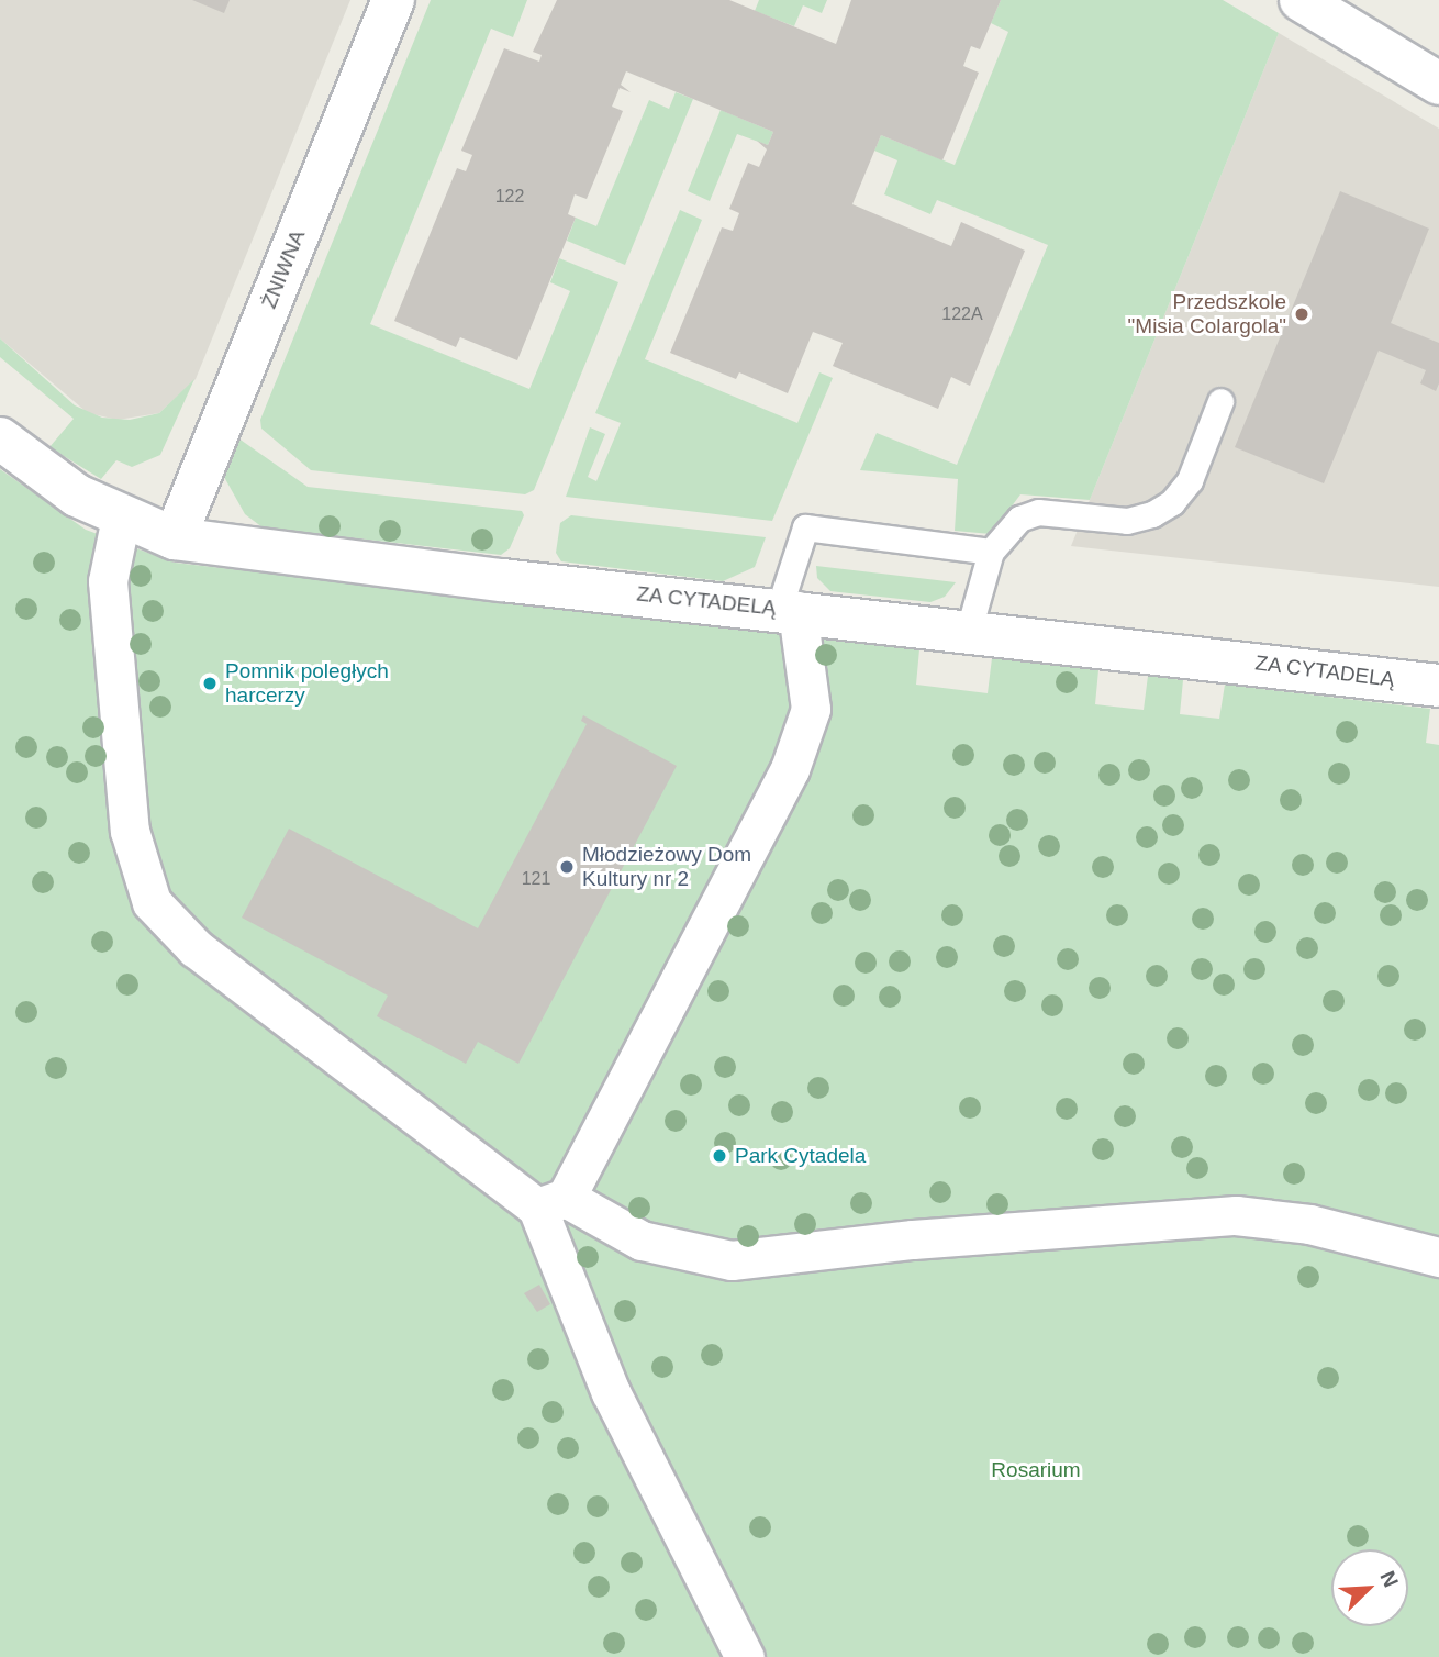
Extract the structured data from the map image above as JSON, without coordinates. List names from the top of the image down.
{
  "streets": {
    "street": ["ŻNIWNA", "ZA CYTADELĄ"]
  },
  "crossings": [
    ["ŻNIWNA", "ZA CYTADELĄ"]
  ],
  "parks": ["Rosarium"],
  "places": [
    "Przedszkole \"Misia Colargola\"",
    "Pomnik poległych harcerzy",
    "Młodzieżowy Dom Kultury nr 2",
    "Park Cytadela"
  ],
  "house_numbers": ["122", "122A", "121"],
  "north": "top right"
}
